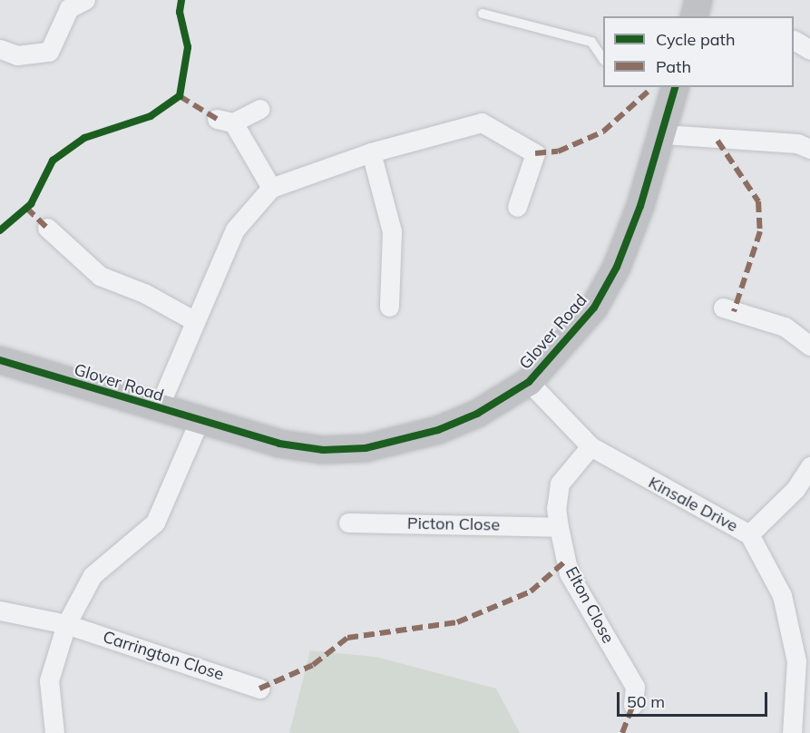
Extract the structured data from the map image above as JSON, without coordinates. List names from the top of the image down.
{
  "streets": {
    "street": [
      "Glover Road",
      "Kinsale Drive",
      "Picton Close",
      "Elton Close",
      "Carrington Close"
    ]
  },
  "crossings": [
    ["Glover Road", "Kinsale Drive"],
    ["Kinsale Drive", "Elton Close"],
    ["Picton Close", "Elton Close"]
  ],
  "legend": ["Cycle path", "Path"],
  "scale_bar": "50 m"
}
